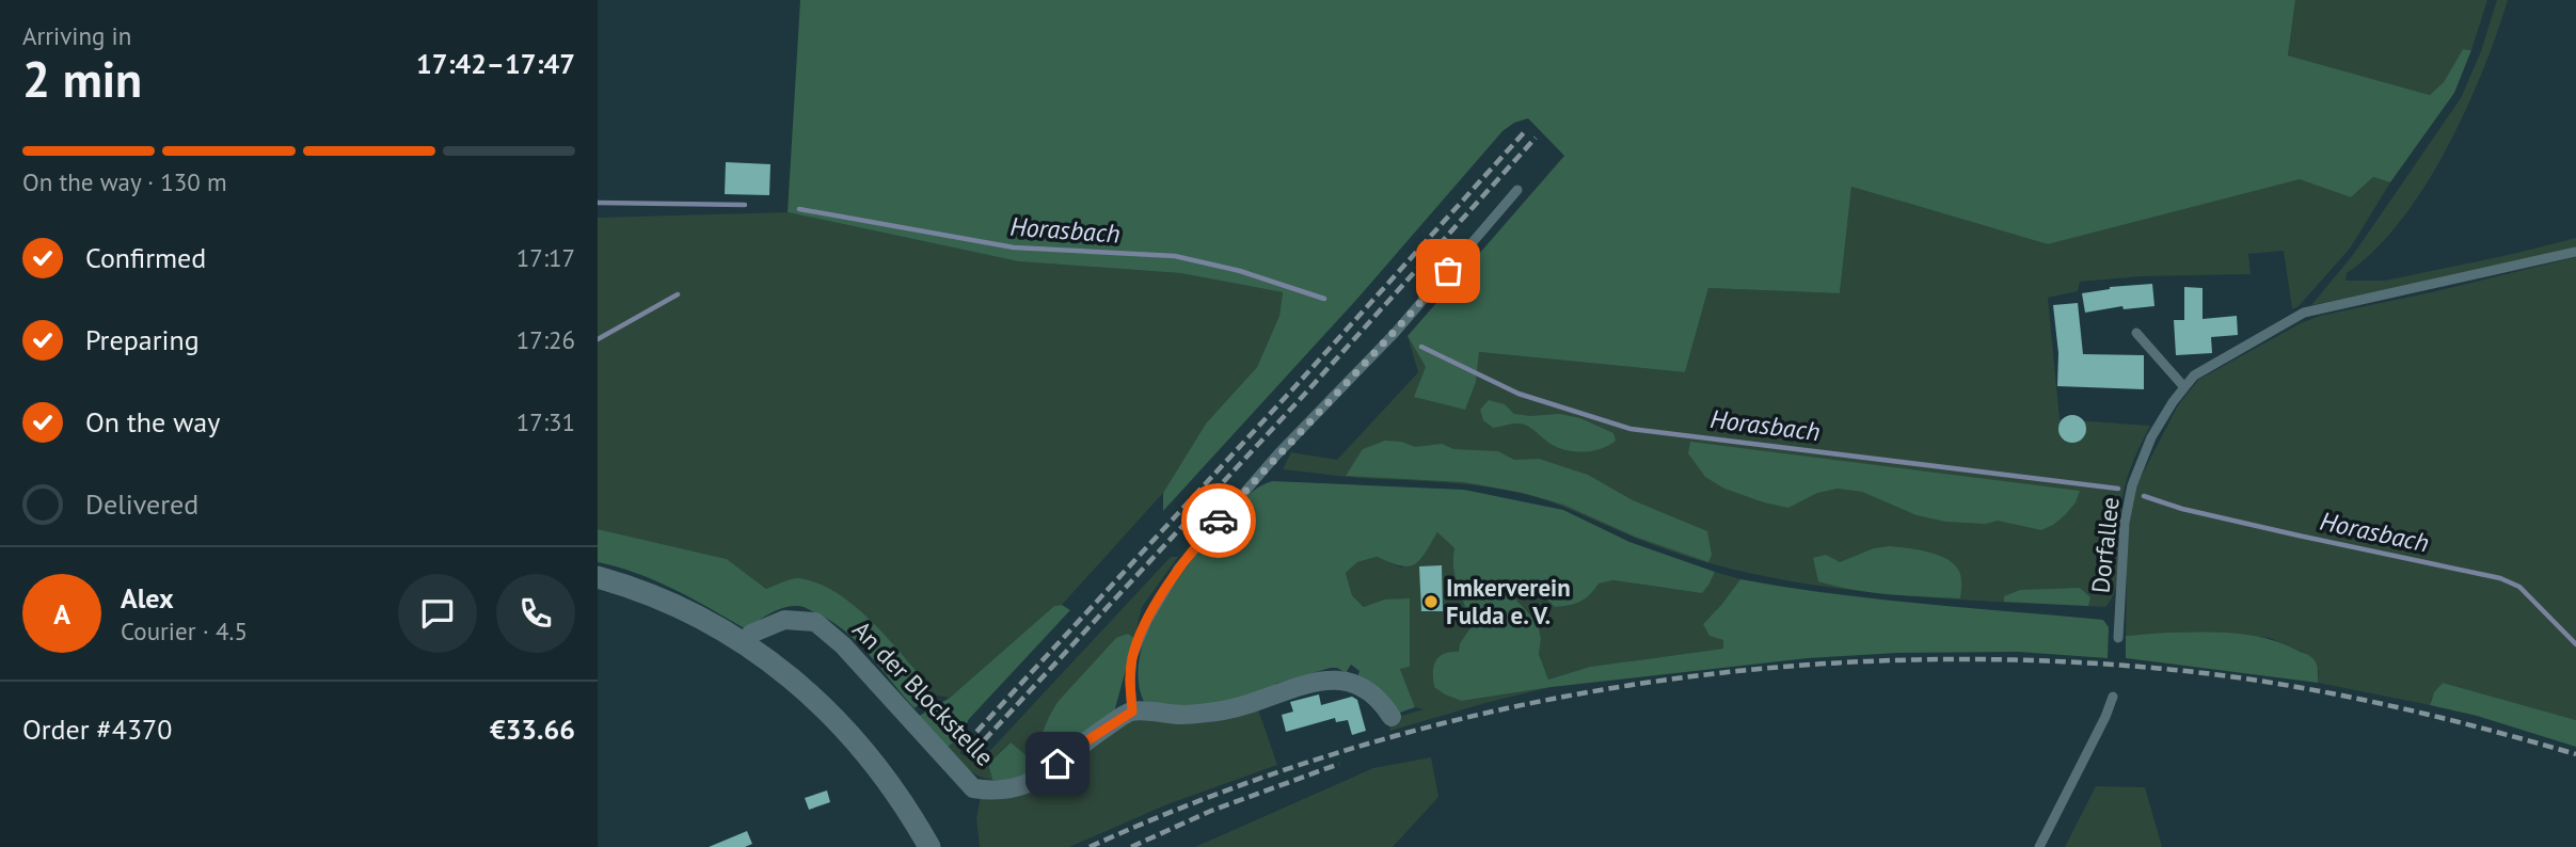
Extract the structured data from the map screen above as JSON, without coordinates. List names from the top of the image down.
{
  "streets": {
    "street": ["An der Blockstelle"],
    "lane": ["Dorfallee"]
  },
  "water": ["Horasbach"],
  "places": ["Imkerverein Fulda e. V."],
  "page": {
    "heading": ["2 min", "Arriving in", "17:42–17:47"],
    "panel": [
      "Alex",
      "Courier · 4.5",
      "Order #4370",
      "€33.66"
    ],
    "bar": "On the way · 130 m",
    "list": [
      ["Confirmed", "17:17"],
      ["Preparing", "17:26"],
      ["On the way", "17:31"],
      "Delivered"
    ],
    "round": "A"
  }
}
